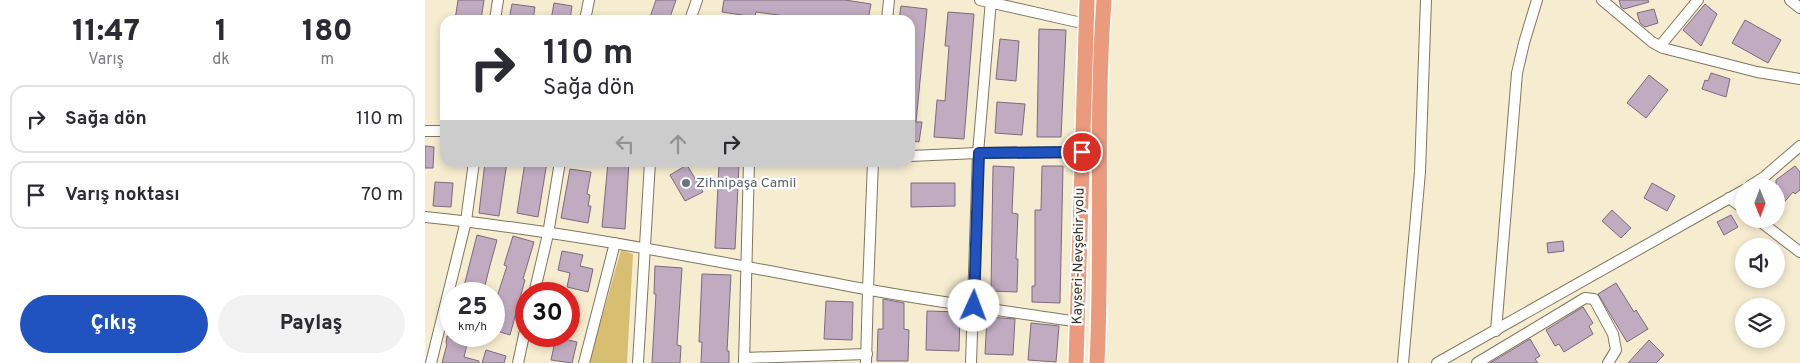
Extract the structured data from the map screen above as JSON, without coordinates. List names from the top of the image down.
{
  "streets": {
    "highway": ["Kayseri-Nevşehir yolu"]
  },
  "places": ["Zihnipaşa Camii"],
  "north": "bottom",
  "page": {
    "eta": [
      "11:47",
      "Varış",
      "1",
      "dk",
      "180",
      "m"
    ],
    "turn": ["110 m", "Sağa dön"],
    "list": [
      {
        "name": "Sağa dön",
        "value": "110 m"
      },
      {
        "name": "Varış noktası",
        "value": "70 m"
      }
    ],
    "speed": "25 km/h",
    "limit": "30",
    "buttons": ["Çıkış", "Paylaş"]
  }
}
